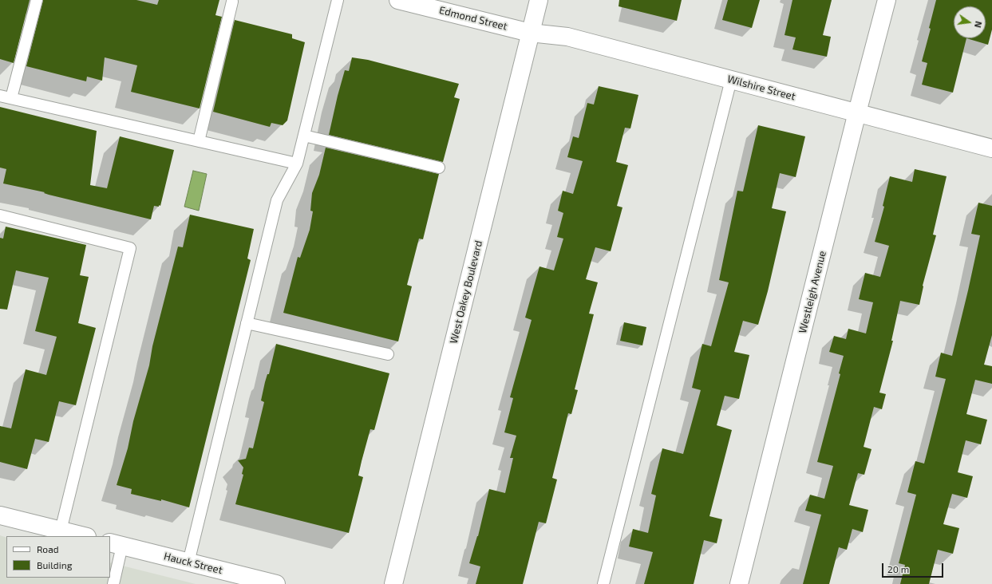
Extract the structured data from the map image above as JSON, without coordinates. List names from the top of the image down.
{
  "streets": {
    "street": [
      "Edmond Street",
      "Wilshire Street",
      "West Oakey Boulevard",
      "Westleigh Avenue",
      "Hauck Street"
    ]
  },
  "crossings": [
    ["Edmond Street", "Wilshire Street"],
    ["Edmond Street", "West Oakey Boulevard"],
    ["Wilshire Street", "West Oakey Boulevard"],
    ["Wilshire Street", "Westleigh Avenue"]
  ],
  "legend": ["Road", "Building"],
  "scale_bar": "20 m",
  "north": "right"
}
